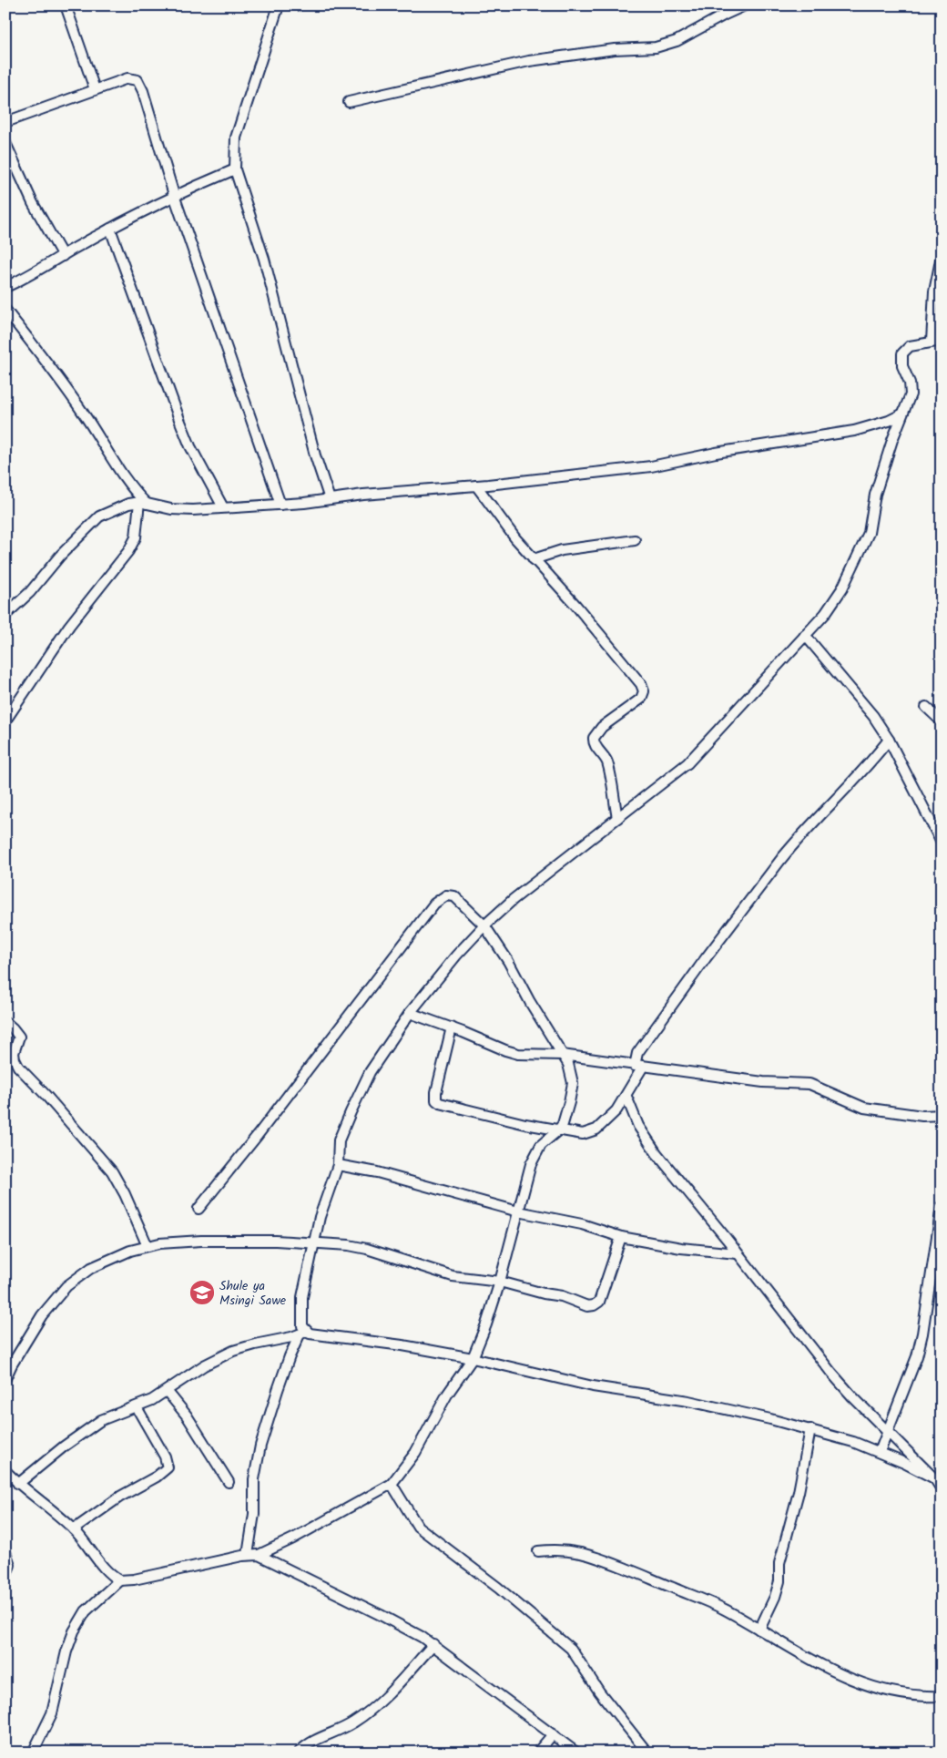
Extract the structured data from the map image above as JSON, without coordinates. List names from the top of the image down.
{
  "places": {
    "school or university": ["Shule ya Msingi Sawe"]
  }
}
